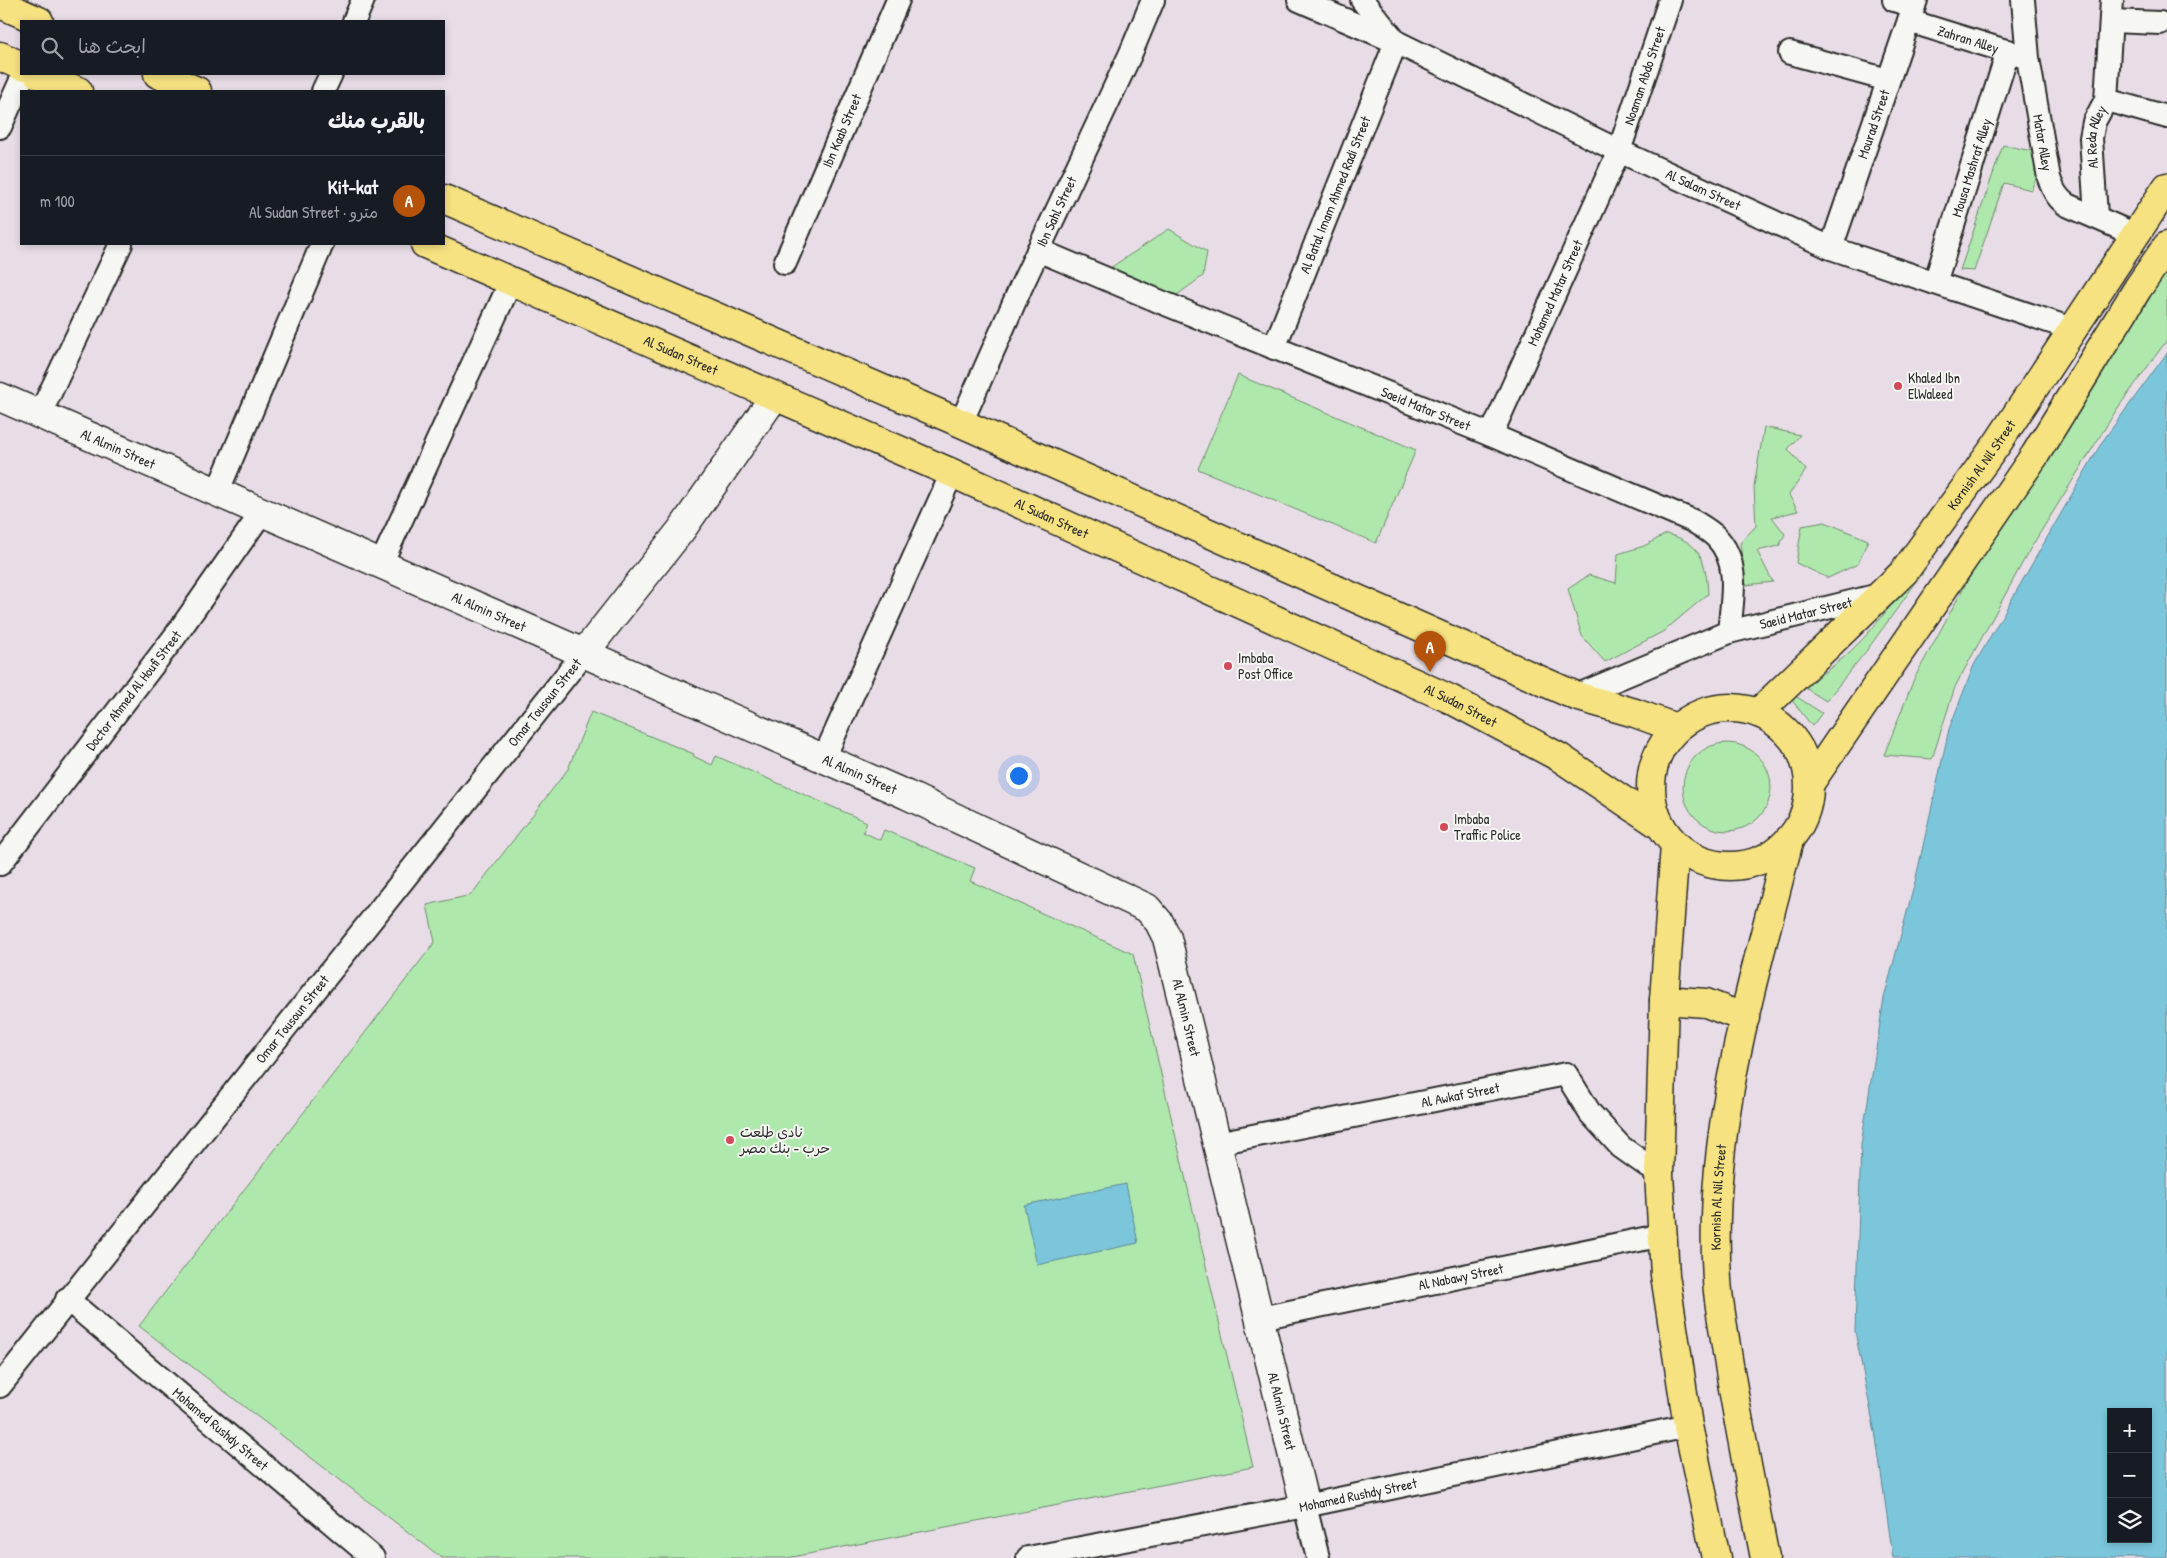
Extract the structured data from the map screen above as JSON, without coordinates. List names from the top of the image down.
{
  "streets": {
    "main road": ["Al Sudan Street", "Kornish Al Nil Street"],
    "street": [
      "Zahran Alley",
      "Noaman Abdo Street",
      "Mourad Street",
      "Ibn Kaab Street",
      "Al Reda Alley",
      "Matar Alley",
      "Mousa Mashraf Alley",
      "Al Salam Street",
      "Al Batal Imam Ahmed Radi Street",
      "Ibn Sahl Street",
      "Mohamed Matar Street",
      "Saeid Matar Street",
      "Al Almin Street",
      "Doctor Ahmed Al Houfi Street",
      "Omar Tousoun Street",
      "Al Awkaf Street",
      "Al Nabawy Street",
      "Mohamed Rushdy Street"
    ]
  },
  "crossings": [
    ["Zahran Alley", "Mourad Street"],
    ["Zahran Alley", "Matar Alley"],
    ["Zahran Alley", "Mousa Mashraf Alley"],
    ["Noaman Abdo Street", "Al Salam Street"],
    ["Noaman Abdo Street", "Mohamed Matar Street"],
    ["Mourad Street", "Al Salam Street"],
    ["Al Reda Alley", "Matar Alley"],
    ["Matar Alley", "Mousa Mashraf Alley"],
    ["Matar Alley", "Kornish Al Nil Street"],
    ["Mousa Mashraf Alley", "Al Salam Street"],
    ["Al Salam Street", "Al Batal Imam Ahmed Radi Street"],
    ["Al Salam Street", "Mohamed Matar Street"],
    ["Al Salam Street", "Kornish Al Nil Street"],
    ["Al Batal Imam Ahmed Radi Street", "Saeid Matar Street"],
    ["Ibn Sahl Street", "Saeid Matar Street"],
    ["Mohamed Matar Street", "Saeid Matar Street"],
    ["Al Sudan Street", "Kornish Al Nil Street"],
    ["Saeid Matar Street", "Kornish Al Nil Street"],
    ["Al Almin Street", "Doctor Ahmed Al Houfi Street"],
    ["Al Almin Street", "Omar Tousoun Street"],
    ["Al Almin Street", "Al Awkaf Street"],
    ["Al Almin Street", "Al Nabawy Street"],
    ["Al Almin Street", "Mohamed Rushdy Street"],
    ["Omar Tousoun Street", "Mohamed Rushdy Street"]
  ],
  "places": [
    "Khaled Ibn ElWaleed",
    "Imbaba Post Office",
    "Imbaba Traffic Police",
    "نادى طلعت حرب - بنك مصر"
  ],
  "page": {
    "search": "ابحث هنا",
    "heading": "بالقرب منك",
    "list": [
      {
        "mark": "A",
        "name": "Kit-kat",
        "note": "مترو · Al Sudan Street",
        "value": "100 m"
      }
    ],
    "pins": "A",
    "map_buttons": ["+", "−"]
  }
}
